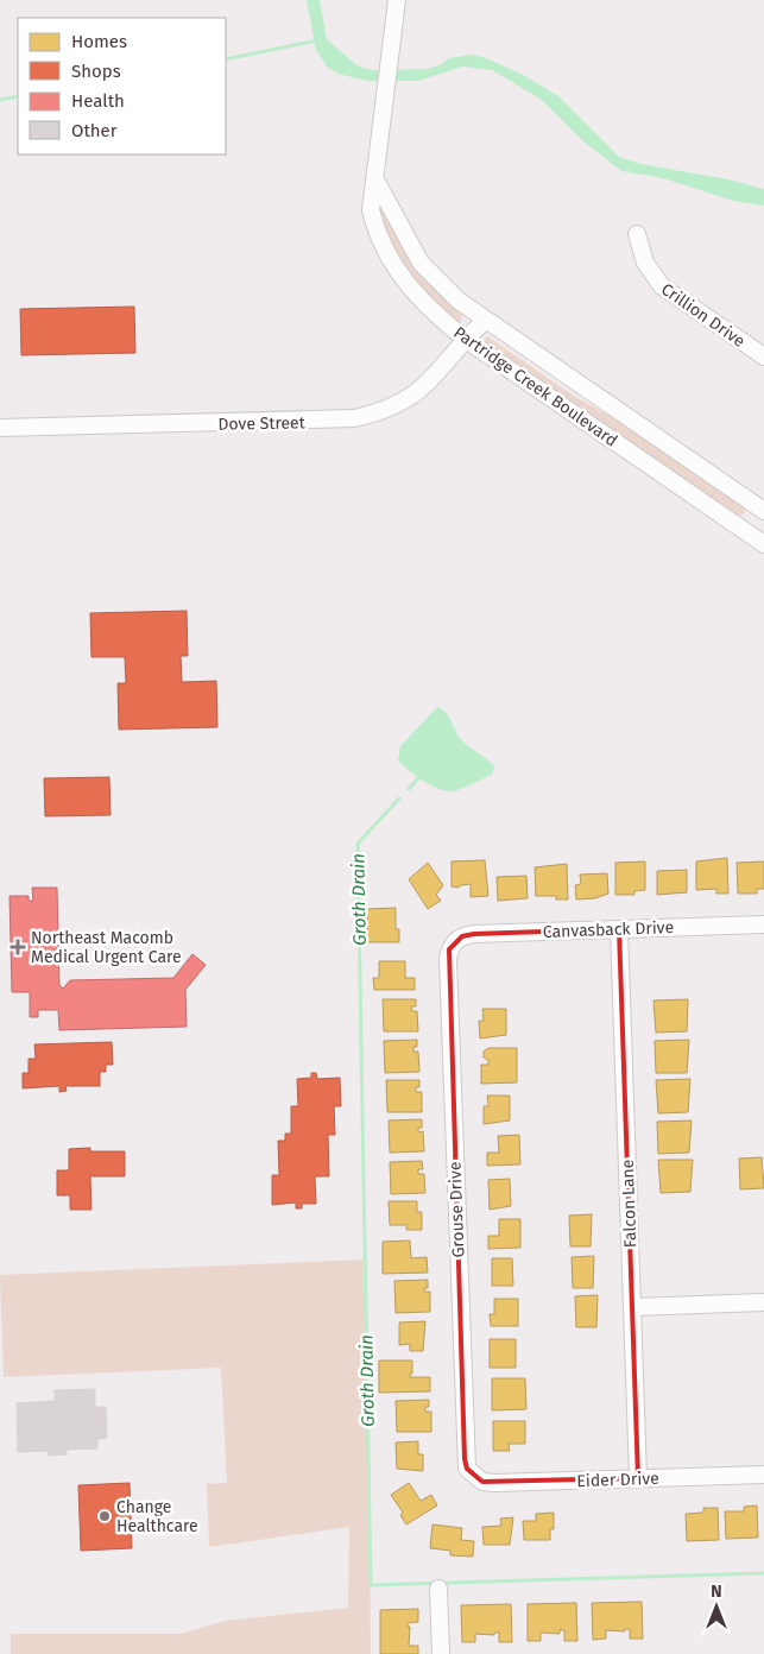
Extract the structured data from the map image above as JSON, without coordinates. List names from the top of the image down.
{
  "streets": {
    "street": [
      "Crillion Drive",
      "Partridge Creek Boulevard",
      "Dove Street",
      "Canvasback Drive",
      "Falcon Lane",
      "Grouse Drive",
      "Eider Drive"
    ]
  },
  "crossings": [
    ["Partridge Creek Boulevard", "Dove Street"],
    ["Canvasback Drive", "Falcon Lane"],
    ["Canvasback Drive", "Grouse Drive"],
    ["Falcon Lane", "Eider Drive"],
    ["Grouse Drive", "Eider Drive"]
  ],
  "water": ["Groth Drain"],
  "places": {
    "health": ["Northeast Macomb Medical Urgent Care"],
    "other": ["Change Healthcare"]
  },
  "legend": [
    "Homes",
    "Shops",
    "Health",
    "Other"
  ],
  "north": "top"
}
